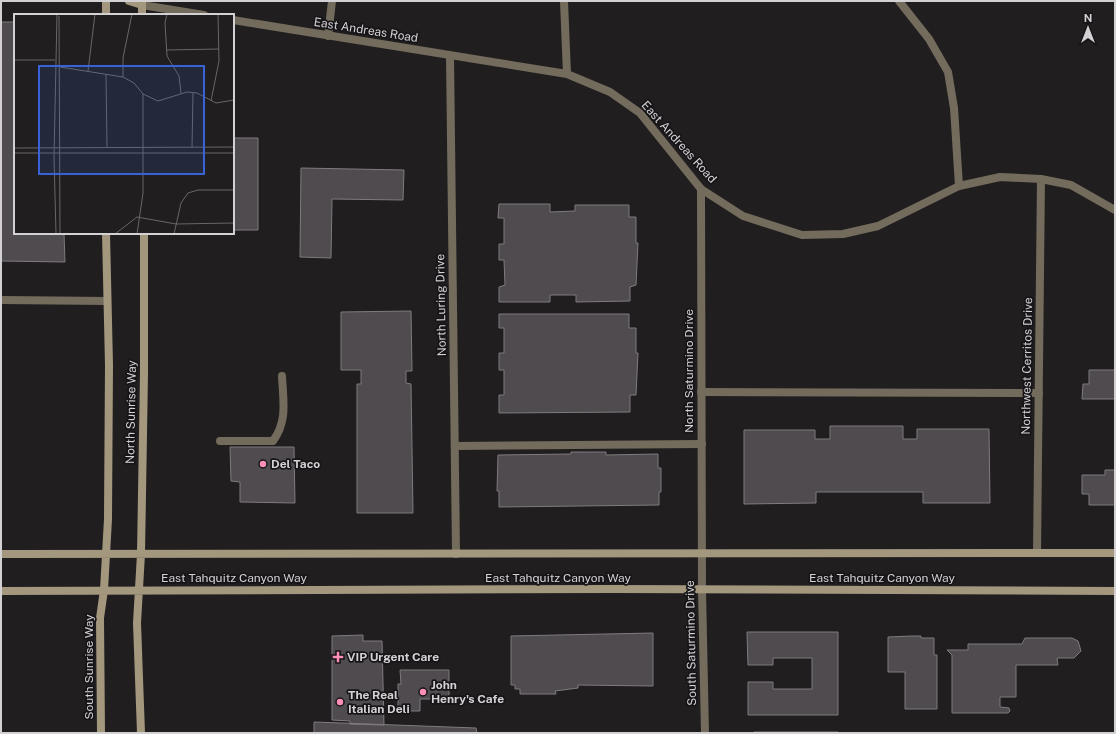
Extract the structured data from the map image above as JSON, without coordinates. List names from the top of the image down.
{
  "streets": {
    "main road": ["North Sunrise Way", "East Tahquitz Canyon Way", "South Sunrise Way"],
    "street": [
      "East Andreas Road",
      "North Luring Drive",
      "Northwest Cerritos Drive",
      "North Saturmino Drive",
      "South Saturmino Drive"
    ]
  },
  "crossings": [
    ["East Andreas Road", "North Luring Drive"],
    ["East Andreas Road", "Northwest Cerritos Drive"],
    ["East Andreas Road", "North Saturmino Drive"],
    ["North Luring Drive", "East Tahquitz Canyon Way"],
    ["Northwest Cerritos Drive", "East Tahquitz Canyon Way"],
    ["North Saturmino Drive", "East Tahquitz Canyon Way"],
    ["North Saturmino Drive", "South Saturmino Drive"],
    ["North Sunrise Way", "East Tahquitz Canyon Way"],
    ["North Sunrise Way", "South Sunrise Way"],
    ["East Tahquitz Canyon Way", "South Saturmino Drive"],
    ["East Tahquitz Canyon Way", "South Sunrise Way"]
  ],
  "places": {
    "other": ["Del Taco", "John Henry's Cafe", "The Real Italian Deli"],
    "health": ["VIP Urgent Care"]
  },
  "north": "top"
}
